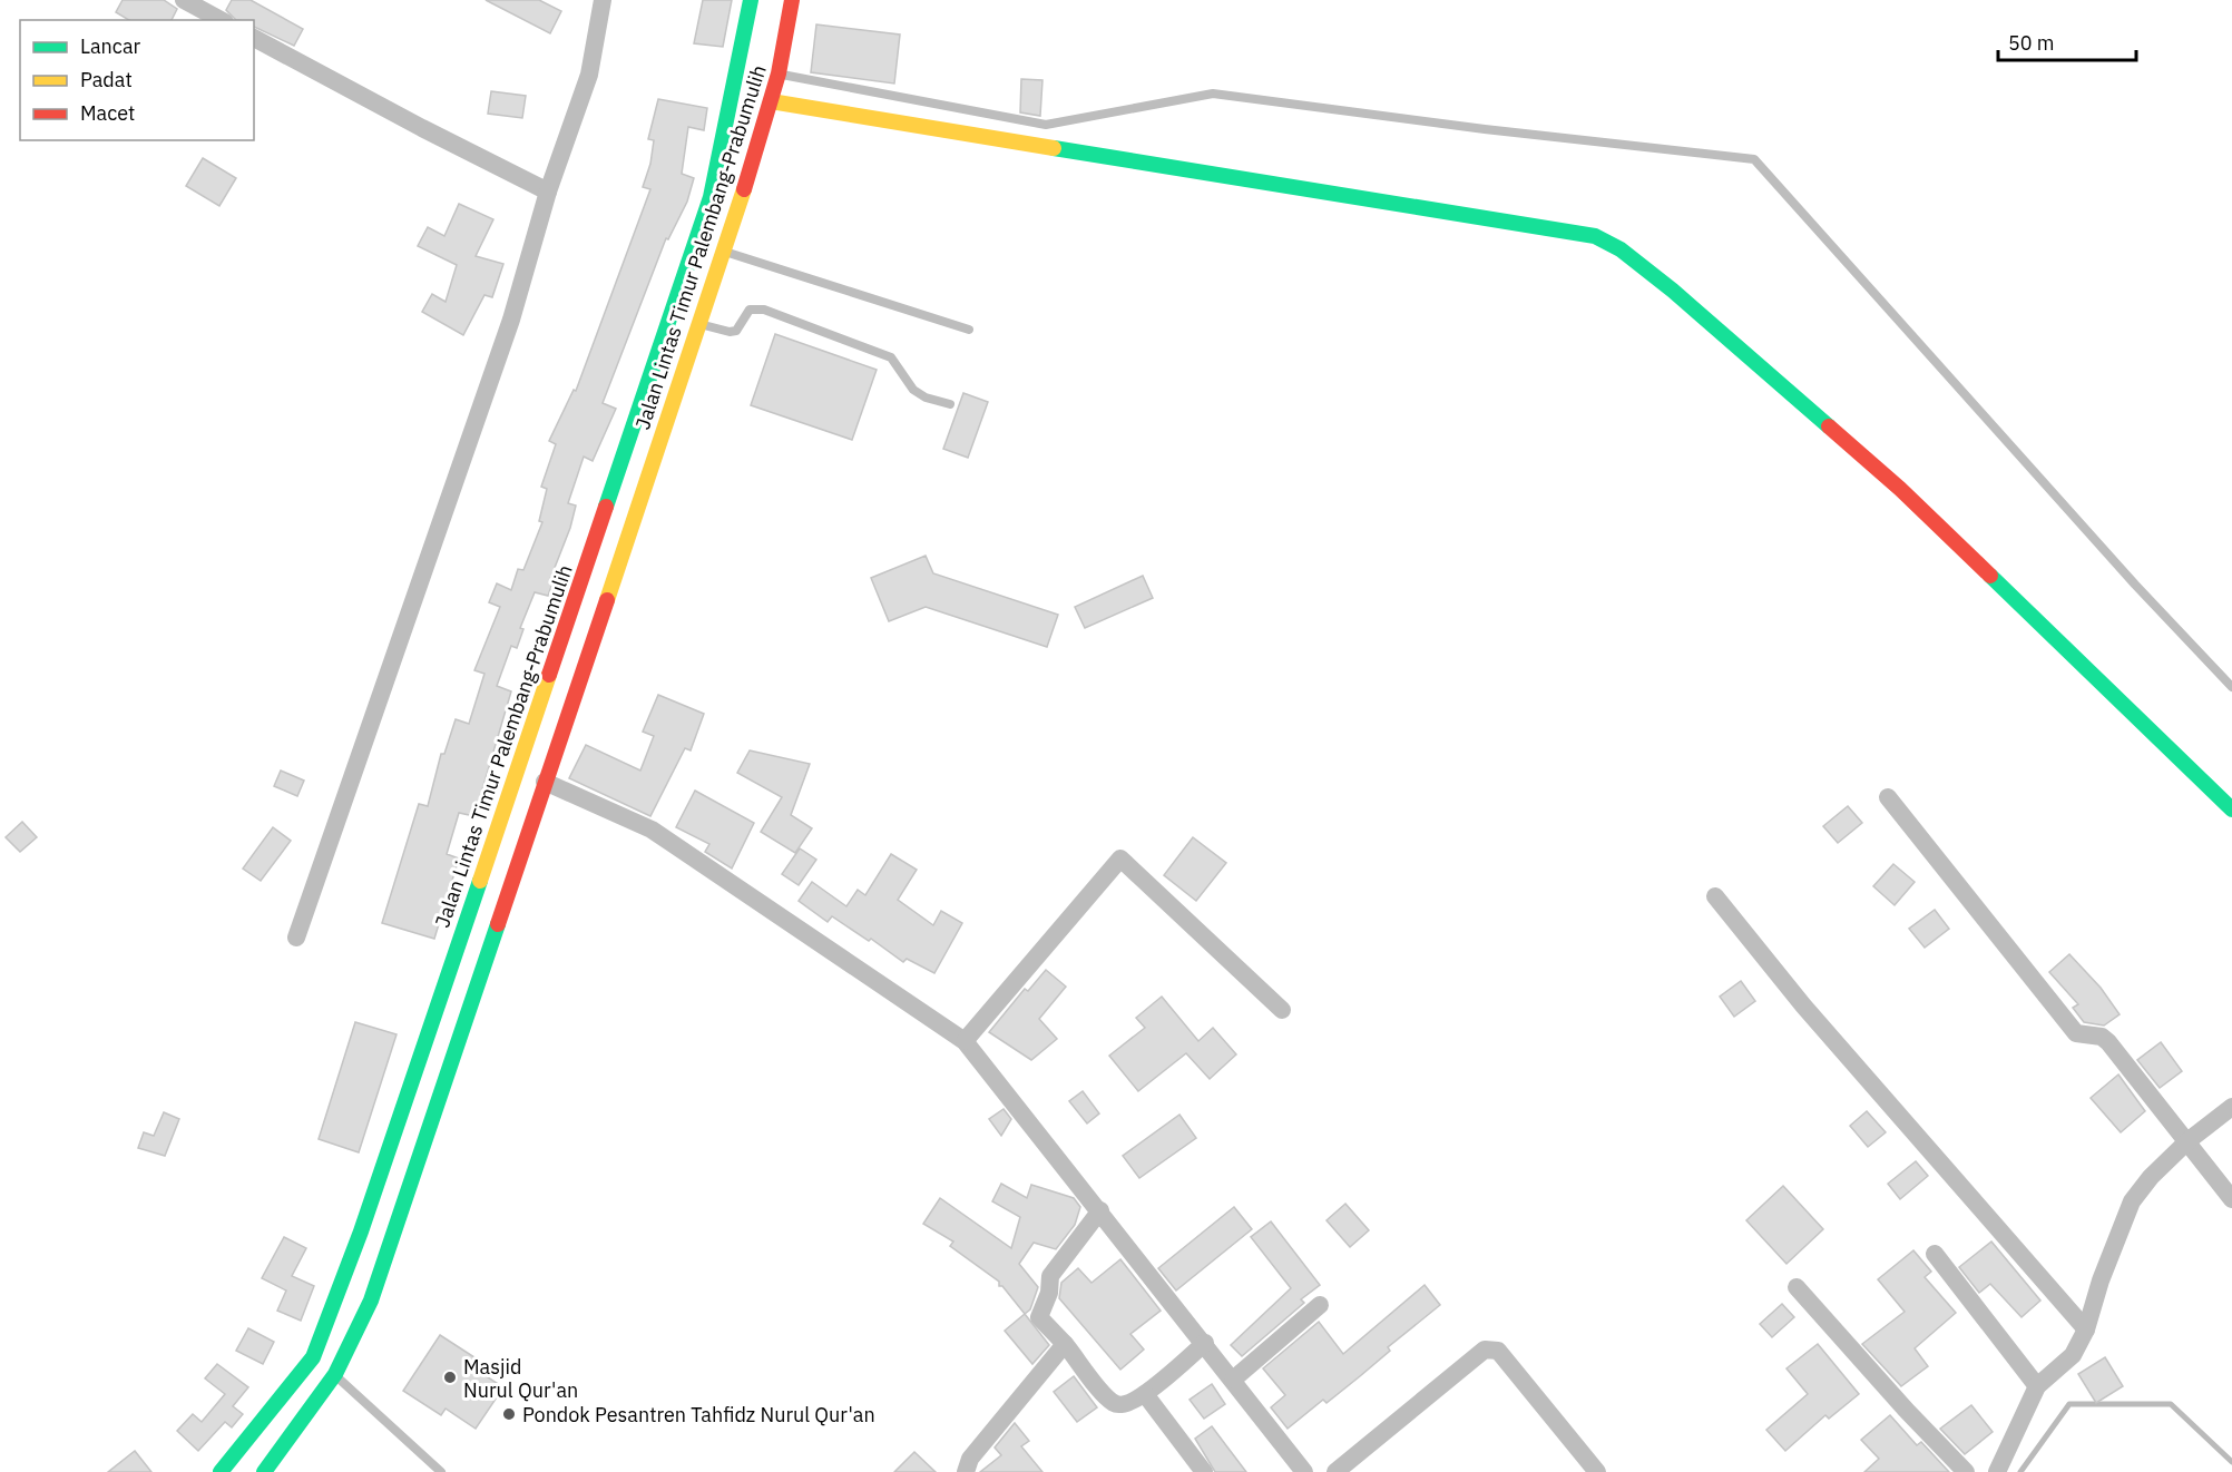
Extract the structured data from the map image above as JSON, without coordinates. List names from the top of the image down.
{
  "streets": {
    "main road": ["Jalan Lintas Timur Palembang-Prabumulih"]
  },
  "places": ["Masjid Nurul Qur'an", "Pondok Pesantren Tahfidz Nurul Qur'an"],
  "legend": ["Lancar", "Padat", "Macet"],
  "scale_bar": "50 m"
}
